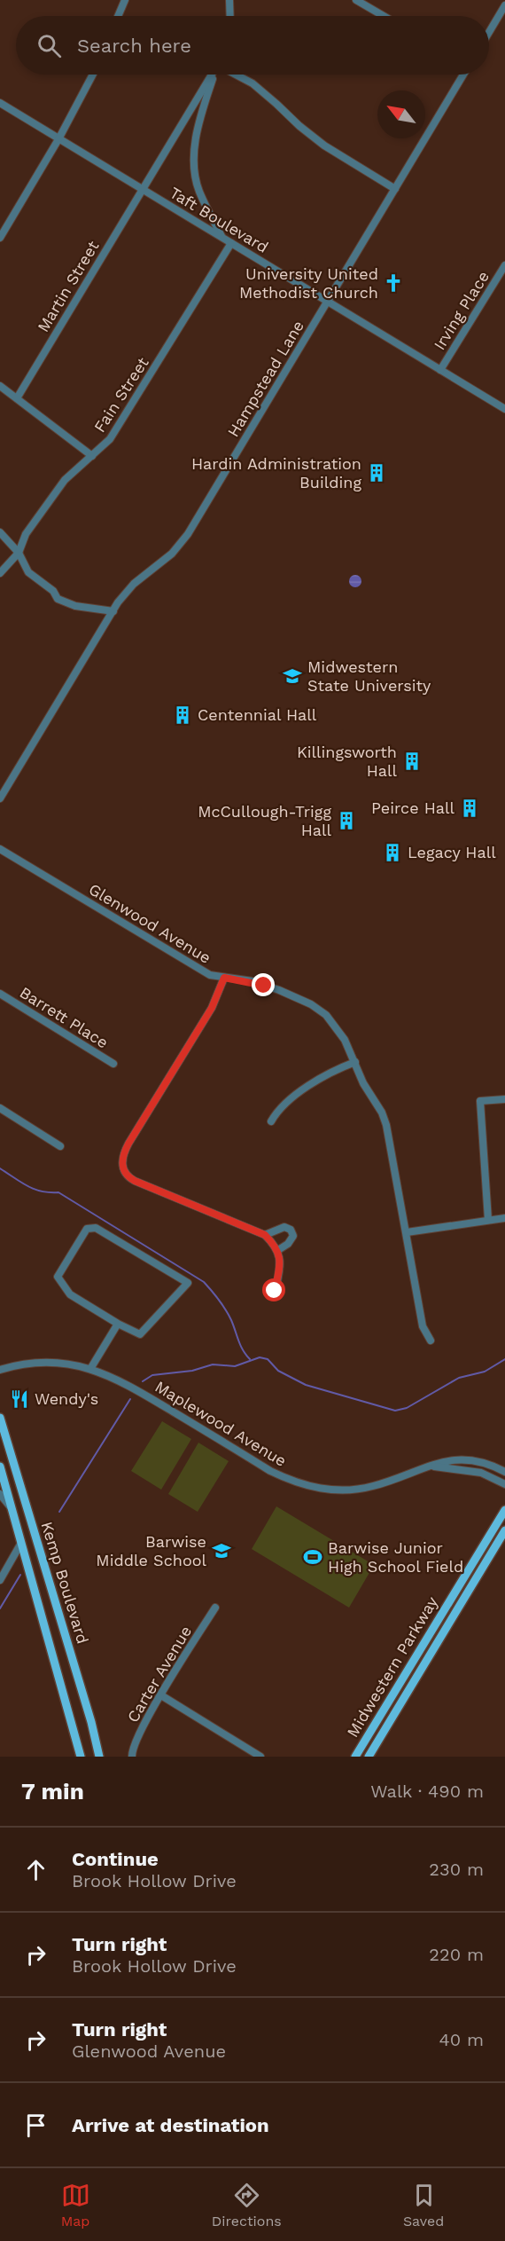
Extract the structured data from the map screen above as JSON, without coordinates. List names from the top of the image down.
{
  "streets": {
    "main road": ["Kemp Boulevard", "Midwestern Parkway"],
    "street": [
      "Taft Boulevard",
      "Martin Street",
      "Irving Place",
      "Hampstead Lane",
      "Fain Street",
      "Glenwood Avenue",
      "Barrett Place",
      "Maplewood Avenue",
      "Carter Avenue"
    ]
  },
  "crossings": [
    ["Taft Boulevard", "Martin Street"],
    ["Taft Boulevard", "Irving Place"],
    ["Taft Boulevard", "Hampstead Lane"],
    ["Taft Boulevard", "Fain Street"]
  ],
  "places": {
    "church": ["University United Methodist Church"],
    "building": [
      "Hardin Administration Building",
      "Centennial Hall",
      "Killingsworth Hall",
      "Peirce Hall",
      "McCullough-Trigg Hall",
      "Legacy Hall"
    ],
    "school or university": ["Midwestern State University", "Barwise Middle School"],
    "restaurant": ["Wendy's"],
    "sports": ["Barwise Junior High School Field"]
  },
  "north": "top left",
  "page": {
    "search": "Search here",
    "heading": ["7 min", "Walk · 490 m"],
    "list": [
      ["Continue", "Brook Hollow Drive", "230 m"],
      ["Turn right", "Brook Hollow Drive", "220 m"],
      ["Turn right", "Glenwood Avenue", "40 m"],
      "Arrive at destination"
    ],
    "nav": ["Map", "Directions", "Saved"]
  }
}
